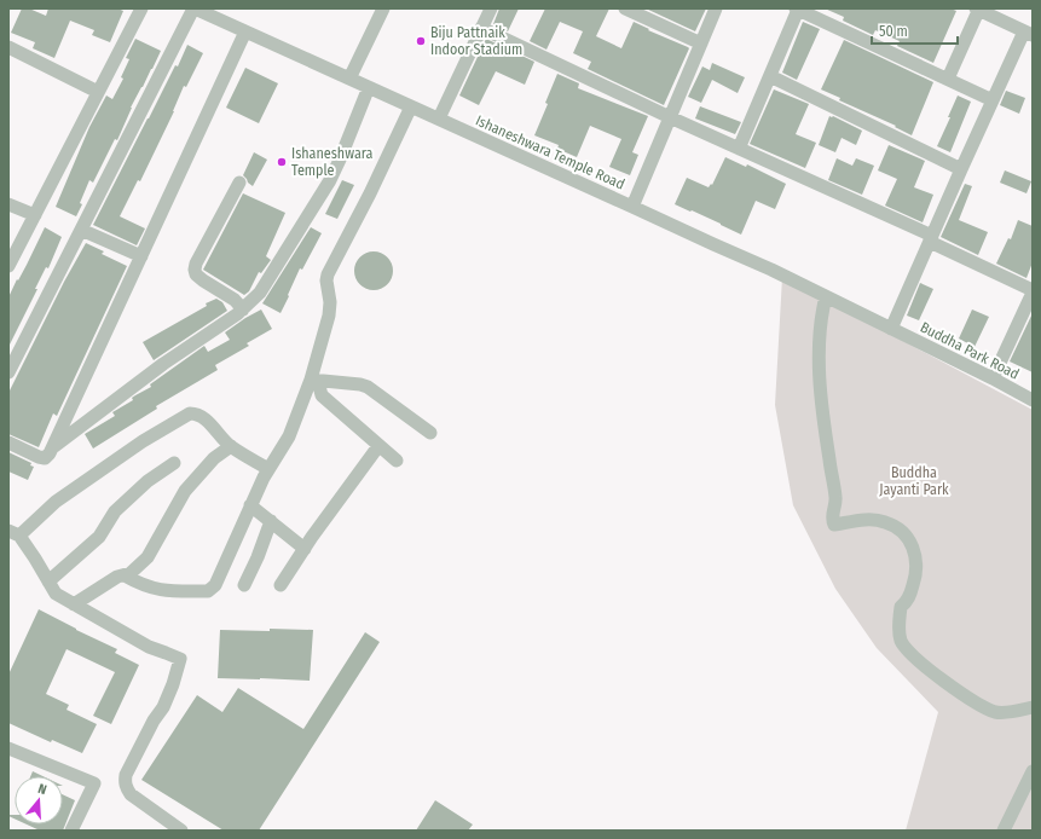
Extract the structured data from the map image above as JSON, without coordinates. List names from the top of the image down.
{
  "streets": {
    "street": ["Ishaneshwara Temple Road", "Buddha Park Road"]
  },
  "crossings": [
    ["Ishaneshwara Temple Road", "Buddha Park Road"]
  ],
  "parks": ["Buddha Jayanti Park"],
  "places": ["Biju Pattnaik Indoor Stadium", "Ishaneshwara Temple"],
  "scale_bar": "50 m",
  "north": "top"
}
